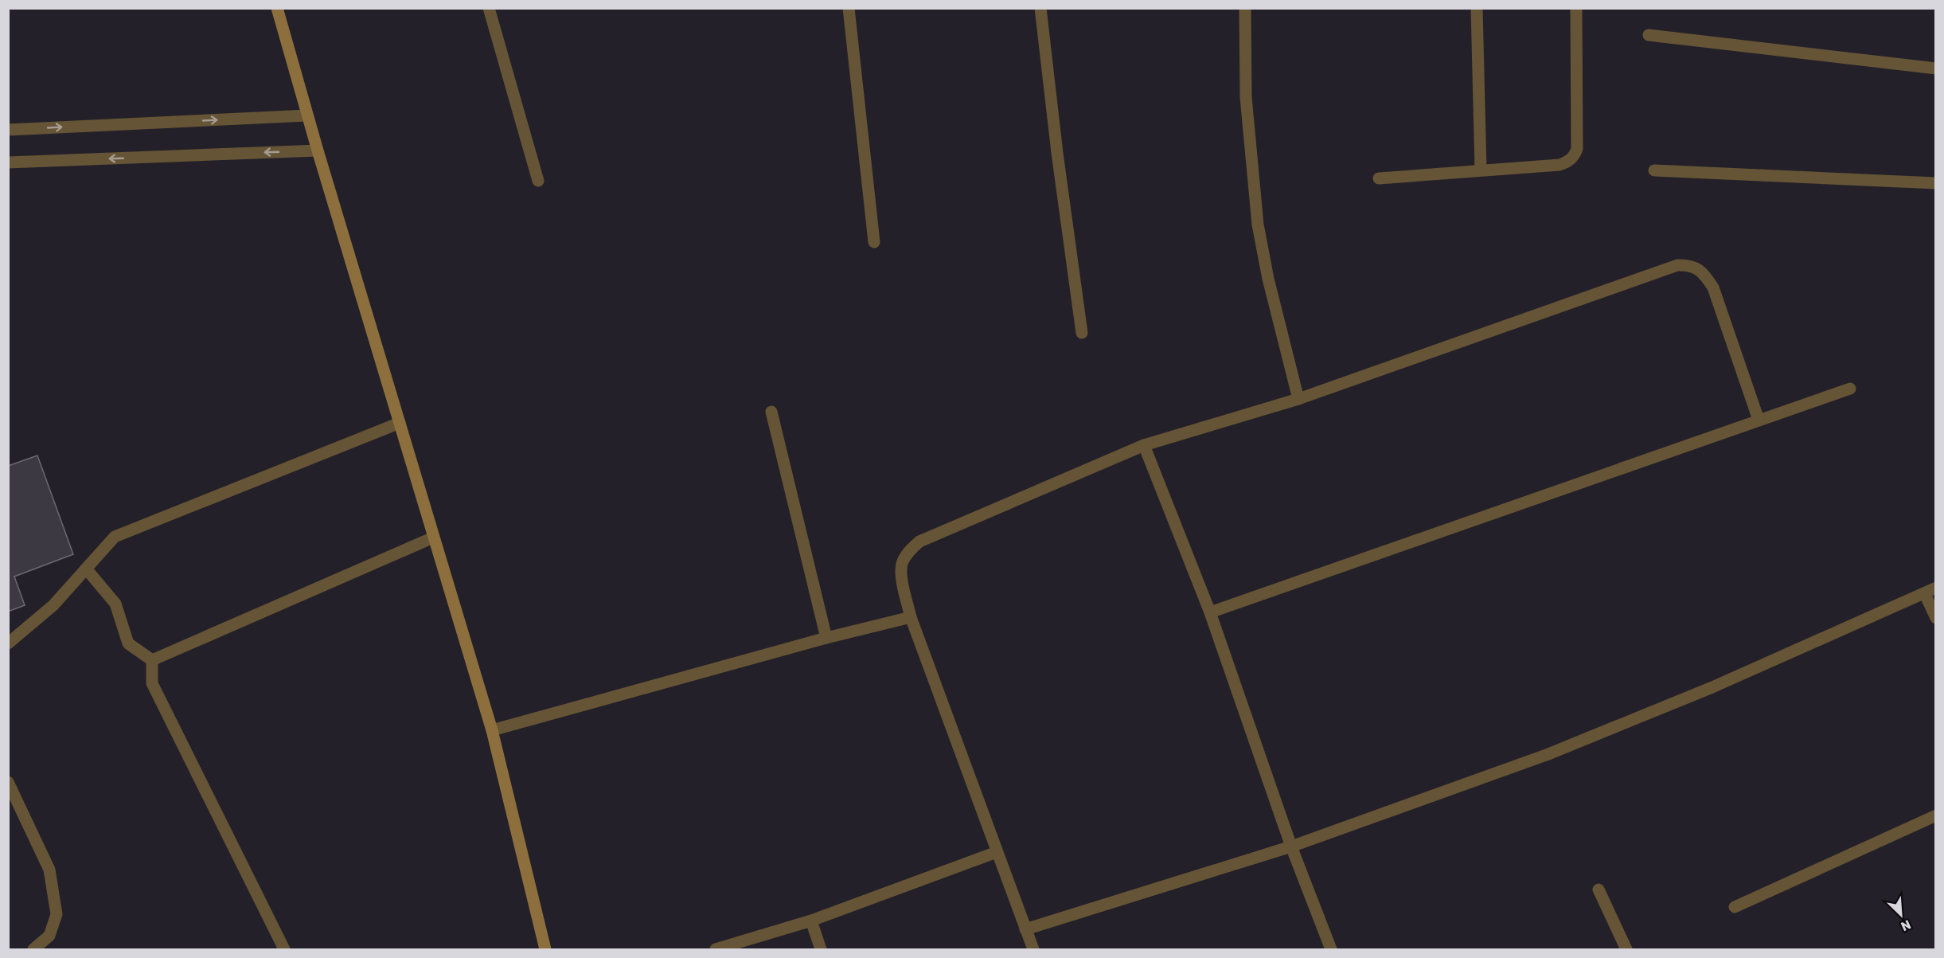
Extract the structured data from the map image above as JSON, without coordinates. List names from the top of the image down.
{
  "north": "bottom right"
}
